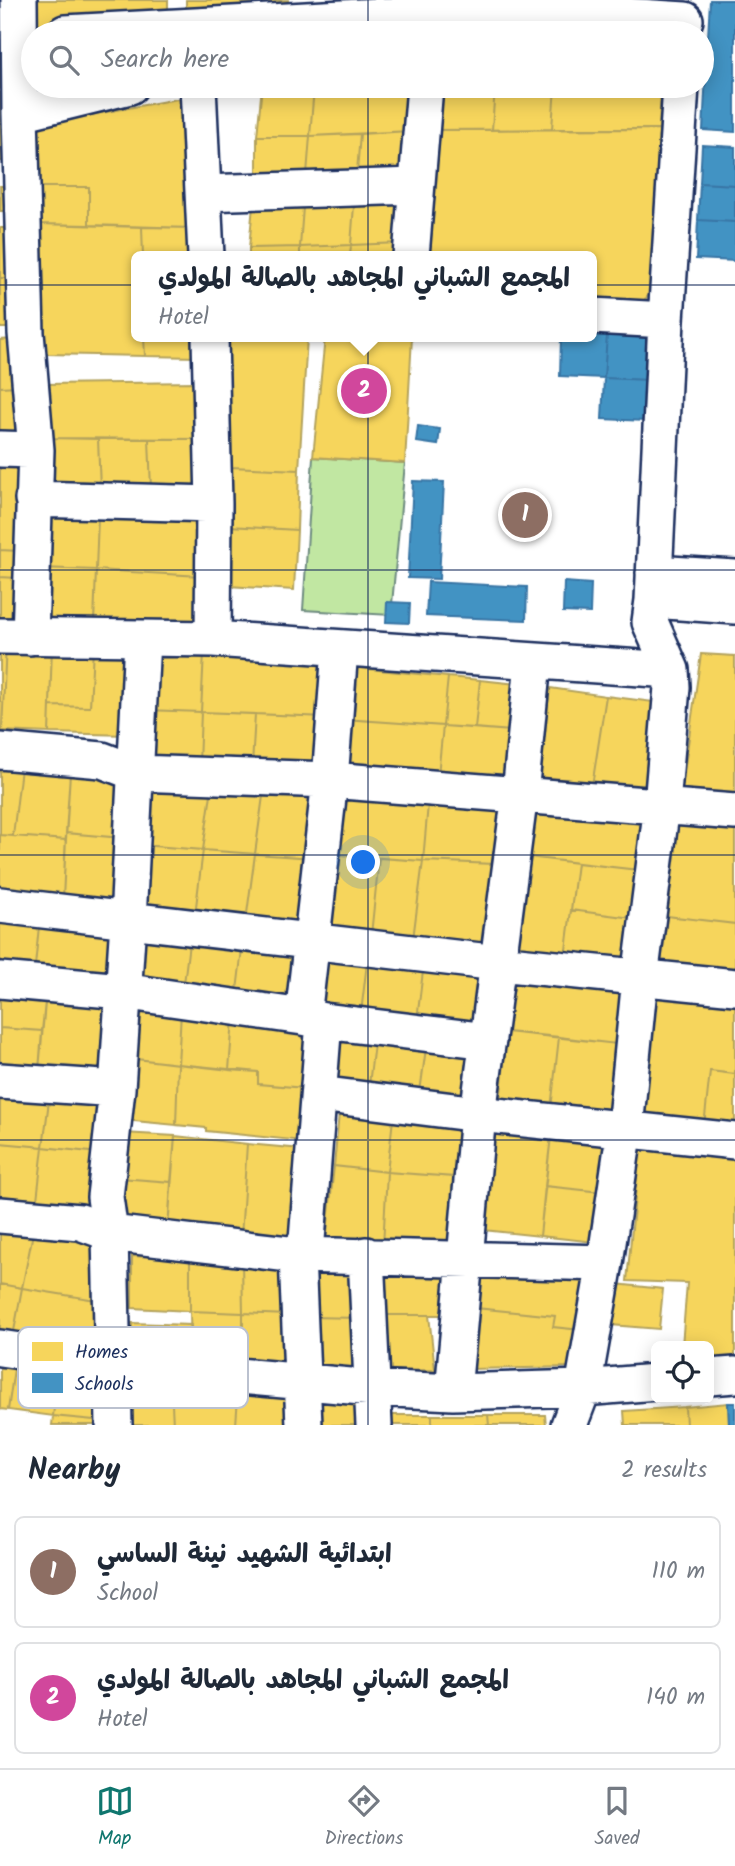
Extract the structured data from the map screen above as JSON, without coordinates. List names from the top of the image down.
{
  "legend": ["Homes", "Schools"],
  "page": {
    "search": "Search here",
    "popup": ["المجمع الشباني المجاهد بالصالة المولدي", "Hotel"],
    "pins": ["2", "1"],
    "heading": ["Nearby", "2 results"],
    "list": [
      {
        "mark": "1",
        "name": "ابتدائية الشهيد نينة الساسي",
        "note": "School",
        "value": "110 m"
      },
      {
        "mark": "2",
        "name": "المجمع الشباني المجاهد بالصالة المولدي",
        "note": "Hotel",
        "value": "140 m"
      }
    ],
    "nav": ["Map", "Directions", "Saved"]
  }
}
